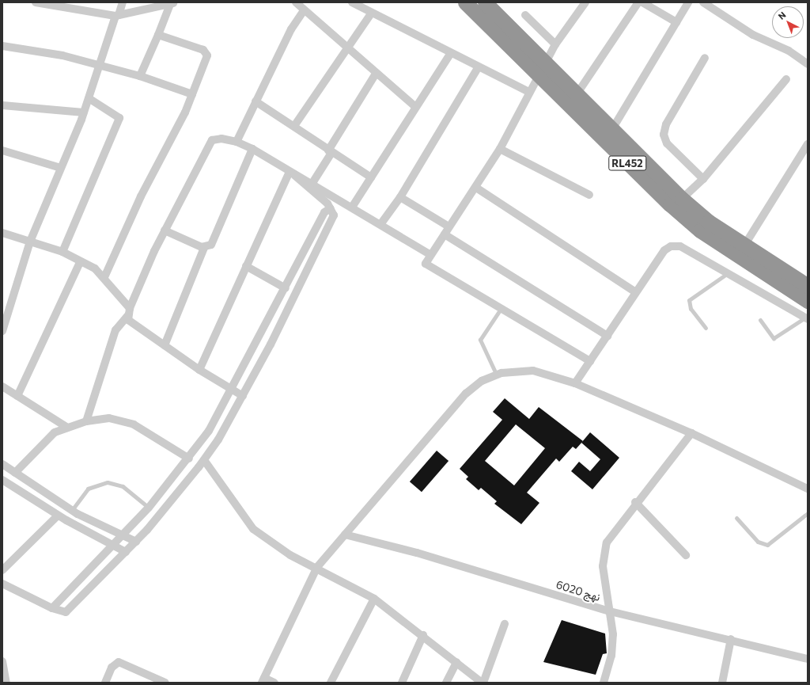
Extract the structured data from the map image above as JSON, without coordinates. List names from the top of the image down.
{
  "streets": {
    "highway": ["RL452"],
    "street": ["نهج 6020"]
  },
  "north": "top left"
}
